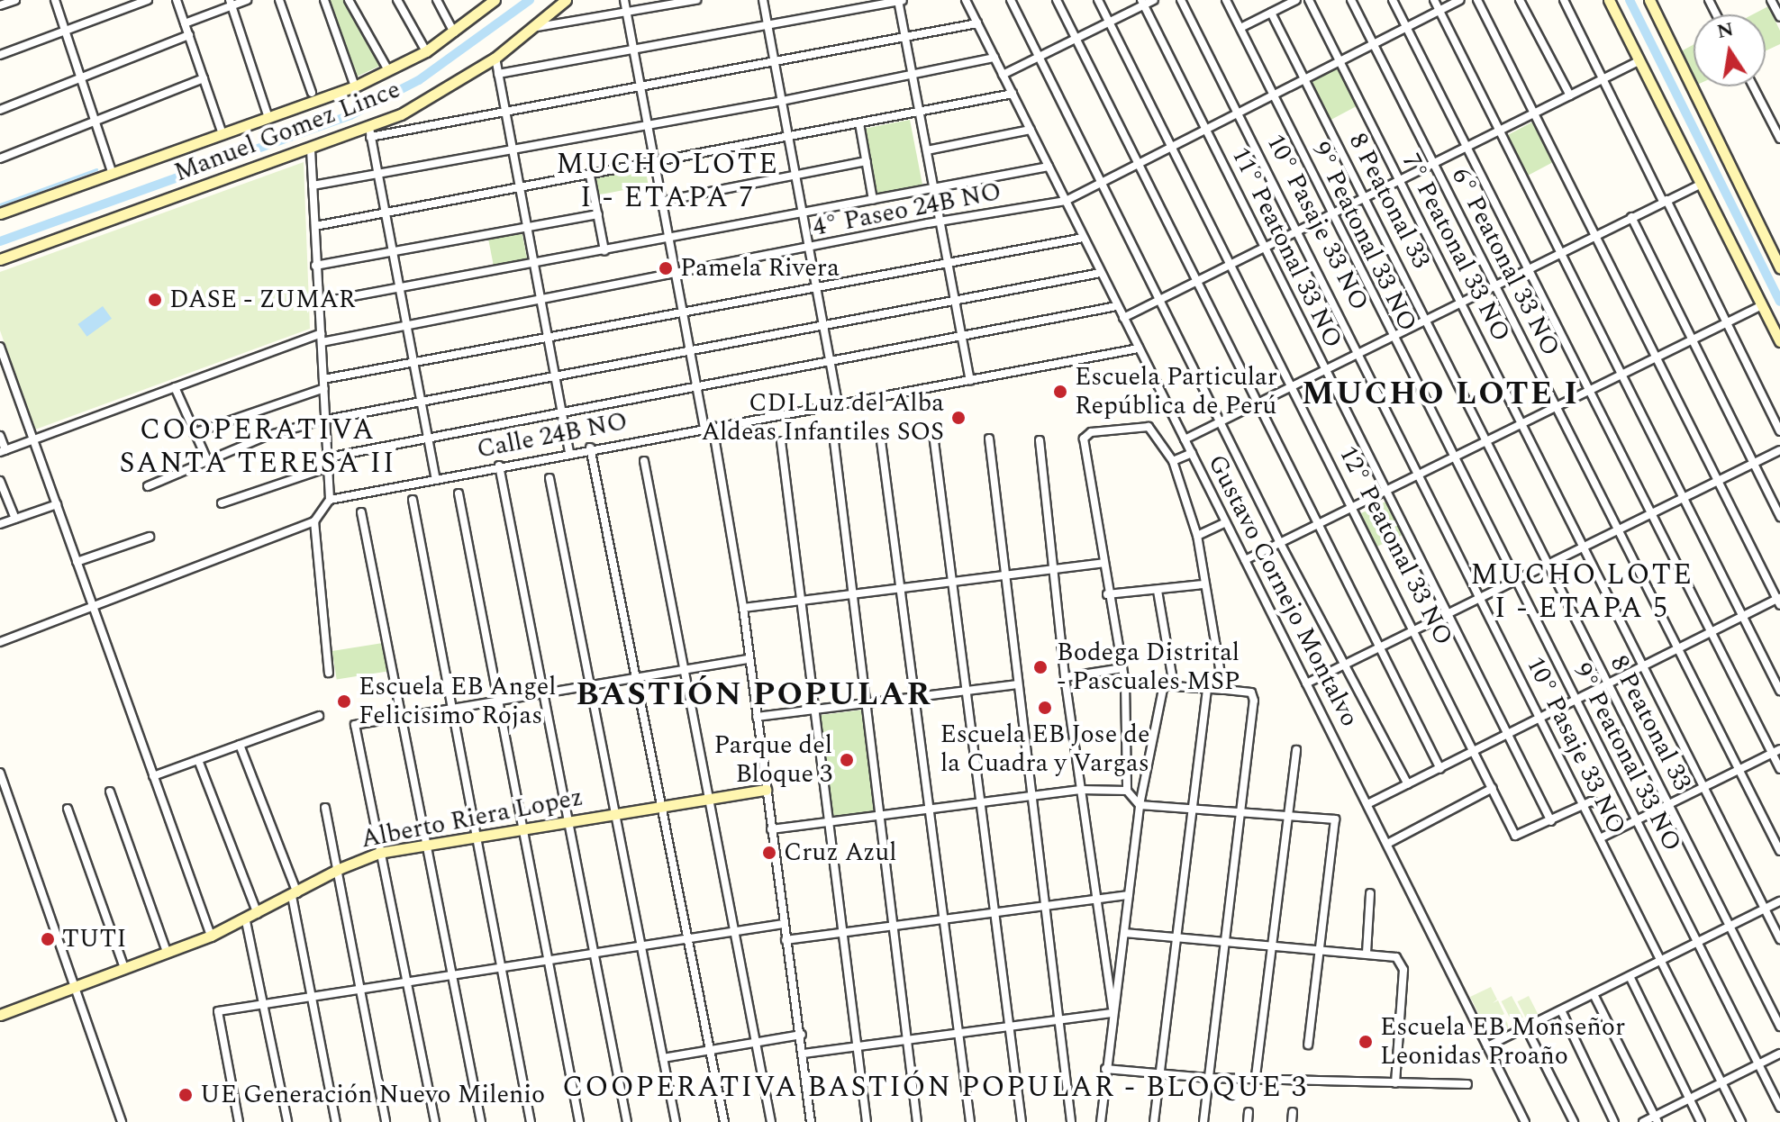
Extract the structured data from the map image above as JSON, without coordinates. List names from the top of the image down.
{
  "streets": {
    "main road": ["Manuel Gomez Lince", "Alberto Riera Lopez"],
    "street": [
      "8 Peatonal 33",
      "4° Paseo 24B NO",
      "10° Pasaje 33 NO",
      "9° Peatonal 33 NO",
      "11° Peatonal 33 NO",
      "7° Peatonal 33 NO",
      "6° Peatonal 33 NO",
      "Calle 24B NO",
      "12° Peatonal 33 NO",
      "Gustavo Cornejo Montalvo"
    ]
  },
  "crossings": [
    ["8 Peatonal 33", "4° Paseo 24B NO"],
    ["4° Paseo 24B NO", "10° Pasaje 33 NO"],
    ["4° Paseo 24B NO", "9° Peatonal 33 NO"],
    ["4° Paseo 24B NO", "11° Peatonal 33 NO"],
    ["4° Paseo 24B NO", "7° Peatonal 33 NO"],
    ["4° Paseo 24B NO", "6° Peatonal 33 NO"],
    ["4° Paseo 24B NO", "12° Peatonal 33 NO"],
    ["4° Paseo 24B NO", "Gustavo Cornejo Montalvo"],
    ["11° Peatonal 33 NO", "12° Peatonal 33 NO"],
    ["Calle 24B NO", "Gustavo Cornejo Montalvo"]
  ],
  "districts": [
    "MUCHO LOTE I - ETAPA 7",
    "MUCHO LOTE I",
    "COOPERATIVA SANTA TERESA II",
    "MUCHO LOTE I - ETAPA 5",
    "BASTIÓN POPULAR",
    "COOPERATIVA BASTIÓN POPULAR - BLOQUE 3"
  ],
  "places": [
    "Pamela Rivera",
    "DASE - ZUMAR",
    "Escuela Particular República de Perú",
    "CDI Luz del Alba Aldeas Infantiles SOS",
    "Bodega Distrital - Pascuales MSP",
    "Escuela EB Angel Felicisimo Rojas",
    "Escuela EB Jose de la Cuadra y Vargas",
    "Parque del Bloque 3",
    "Cruz Azul",
    "TUTI",
    "Escuela EB Monseñor Leonidas Proaño",
    "UE Generación Nuevo Milenio"
  ],
  "north": "top"
}
